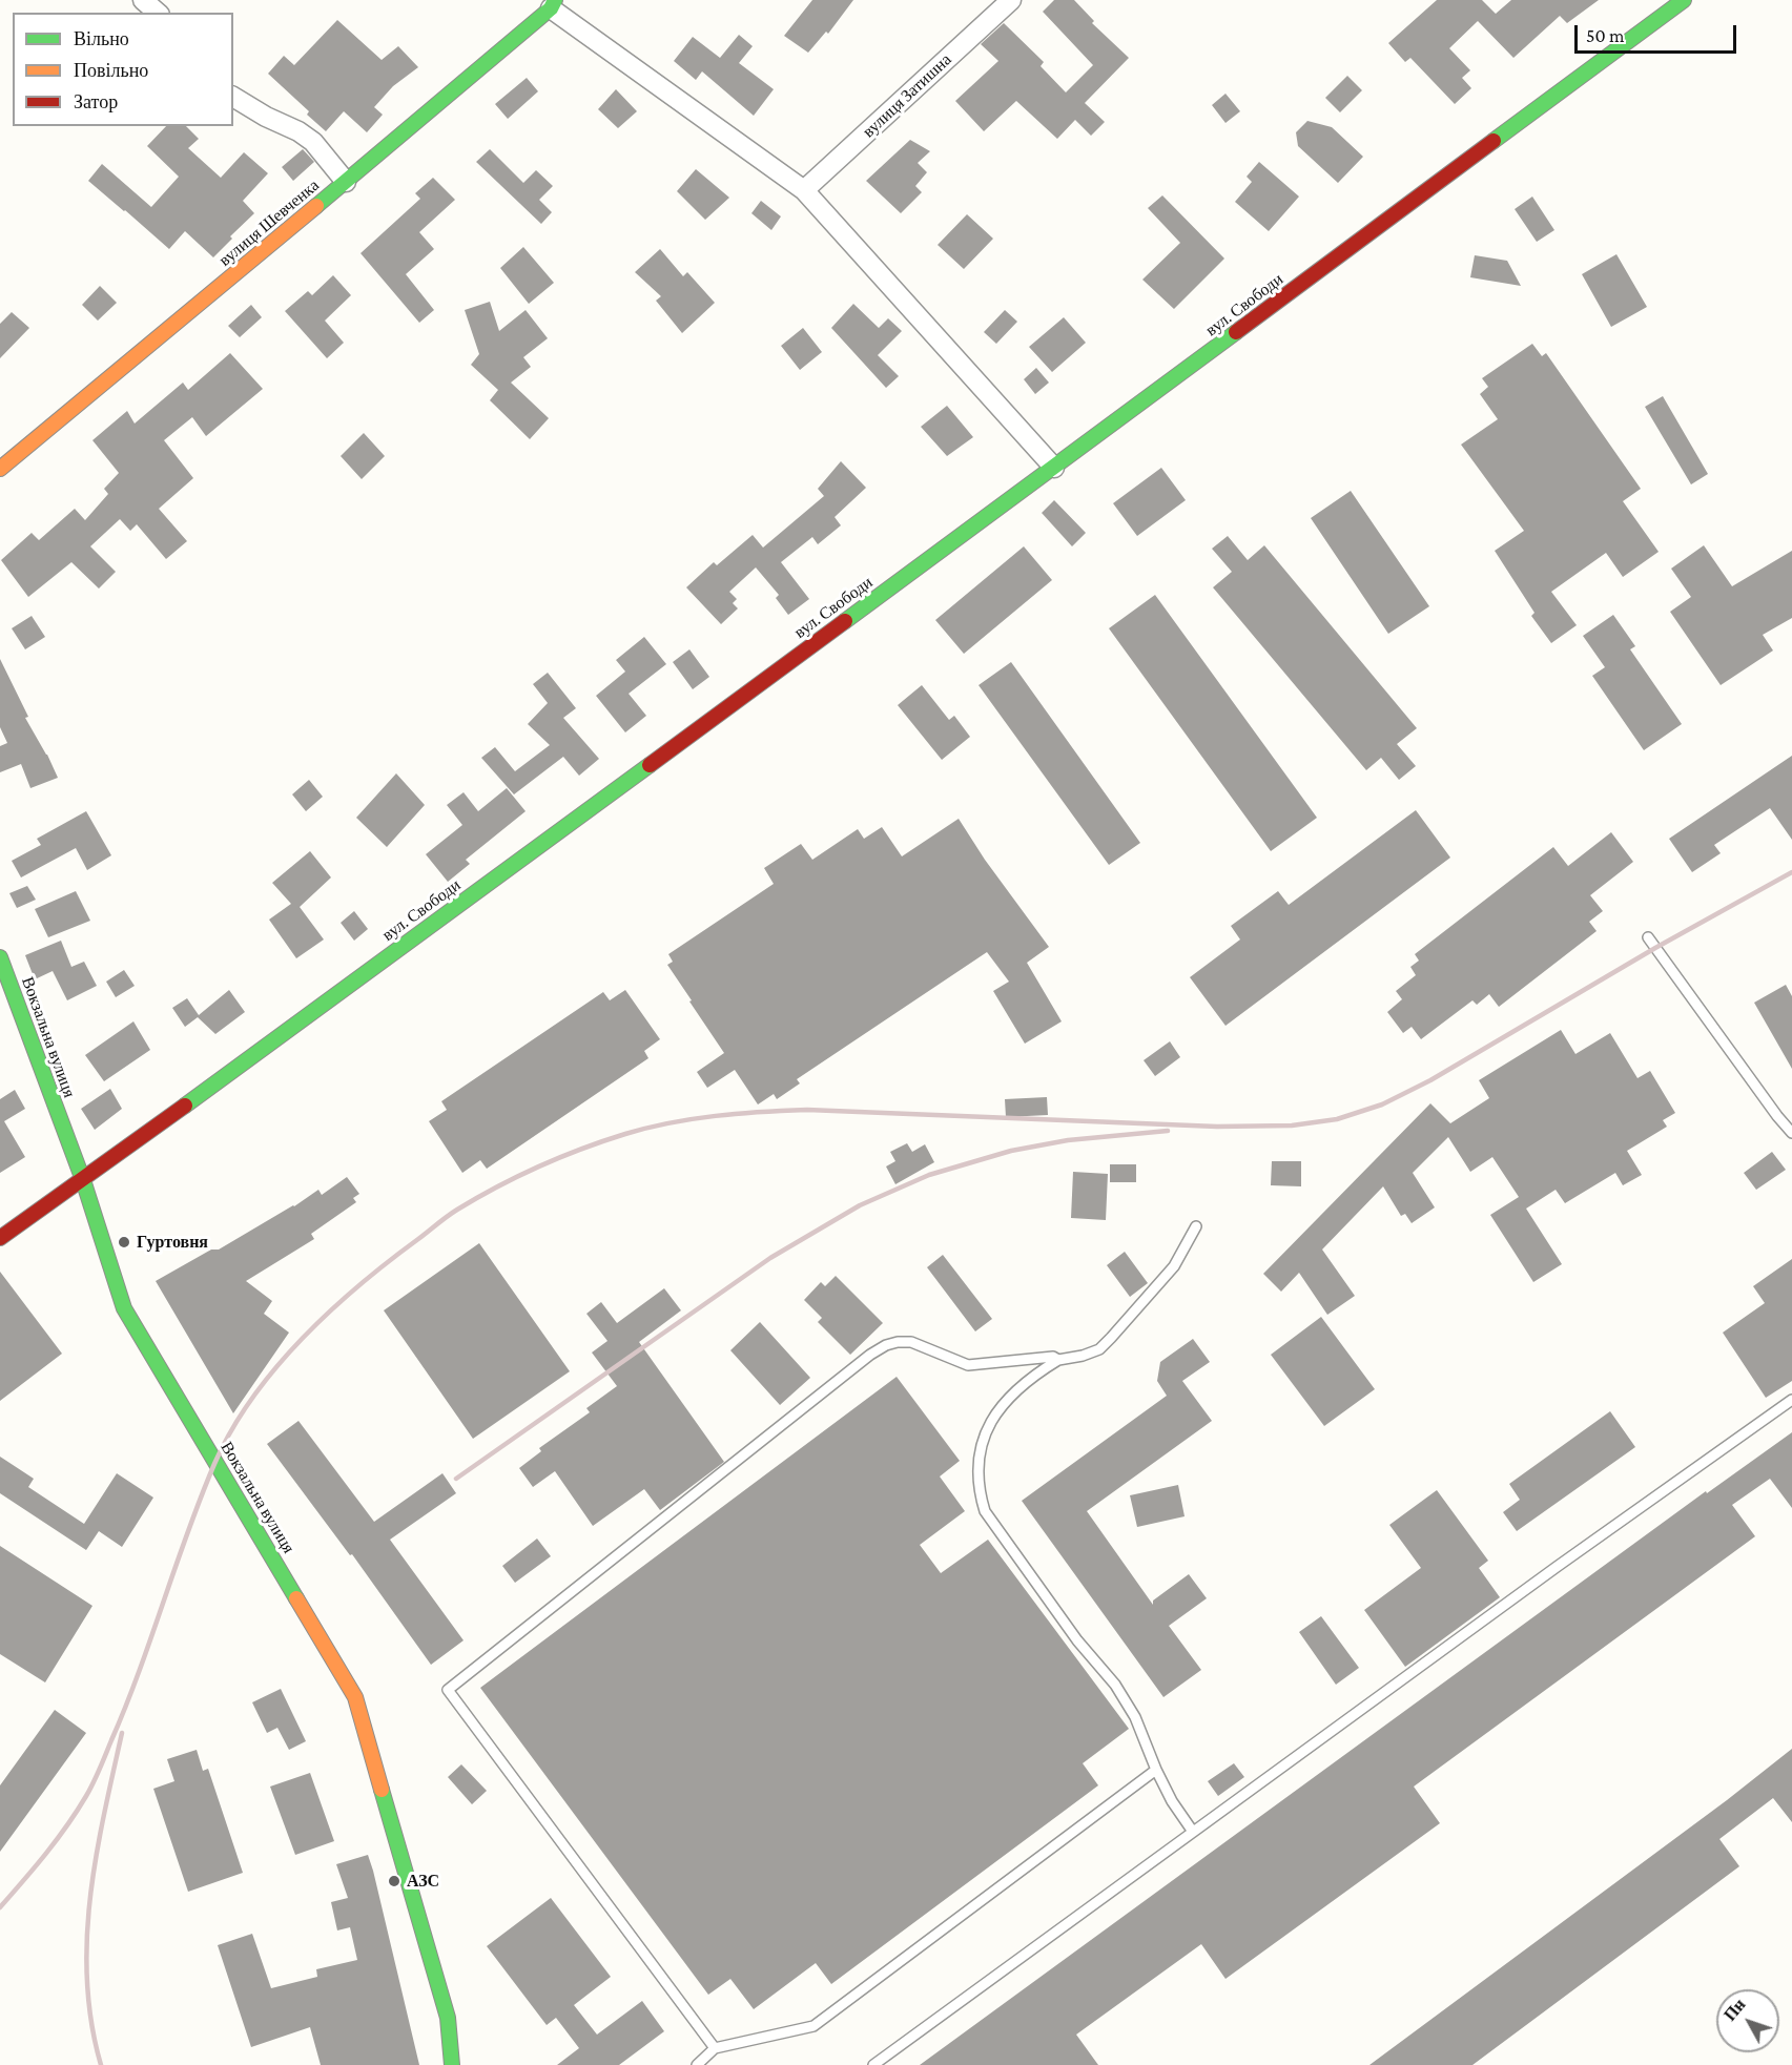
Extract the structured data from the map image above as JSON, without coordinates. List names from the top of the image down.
{
  "streets": {
    "street": [
      "вулиця Затишна",
      "вулиця Шевченка",
      "вул. Свободи",
      "Вокзальна вулиця"
    ]
  },
  "crossings": [
    ["вул. Свободи", "Вокзальна вулиця"]
  ],
  "places": ["Гуртовня", "АЗС"],
  "legend": ["Вільно", "Повільно", "Затор"],
  "scale_bar": "50 m",
  "north": "top left"
}
